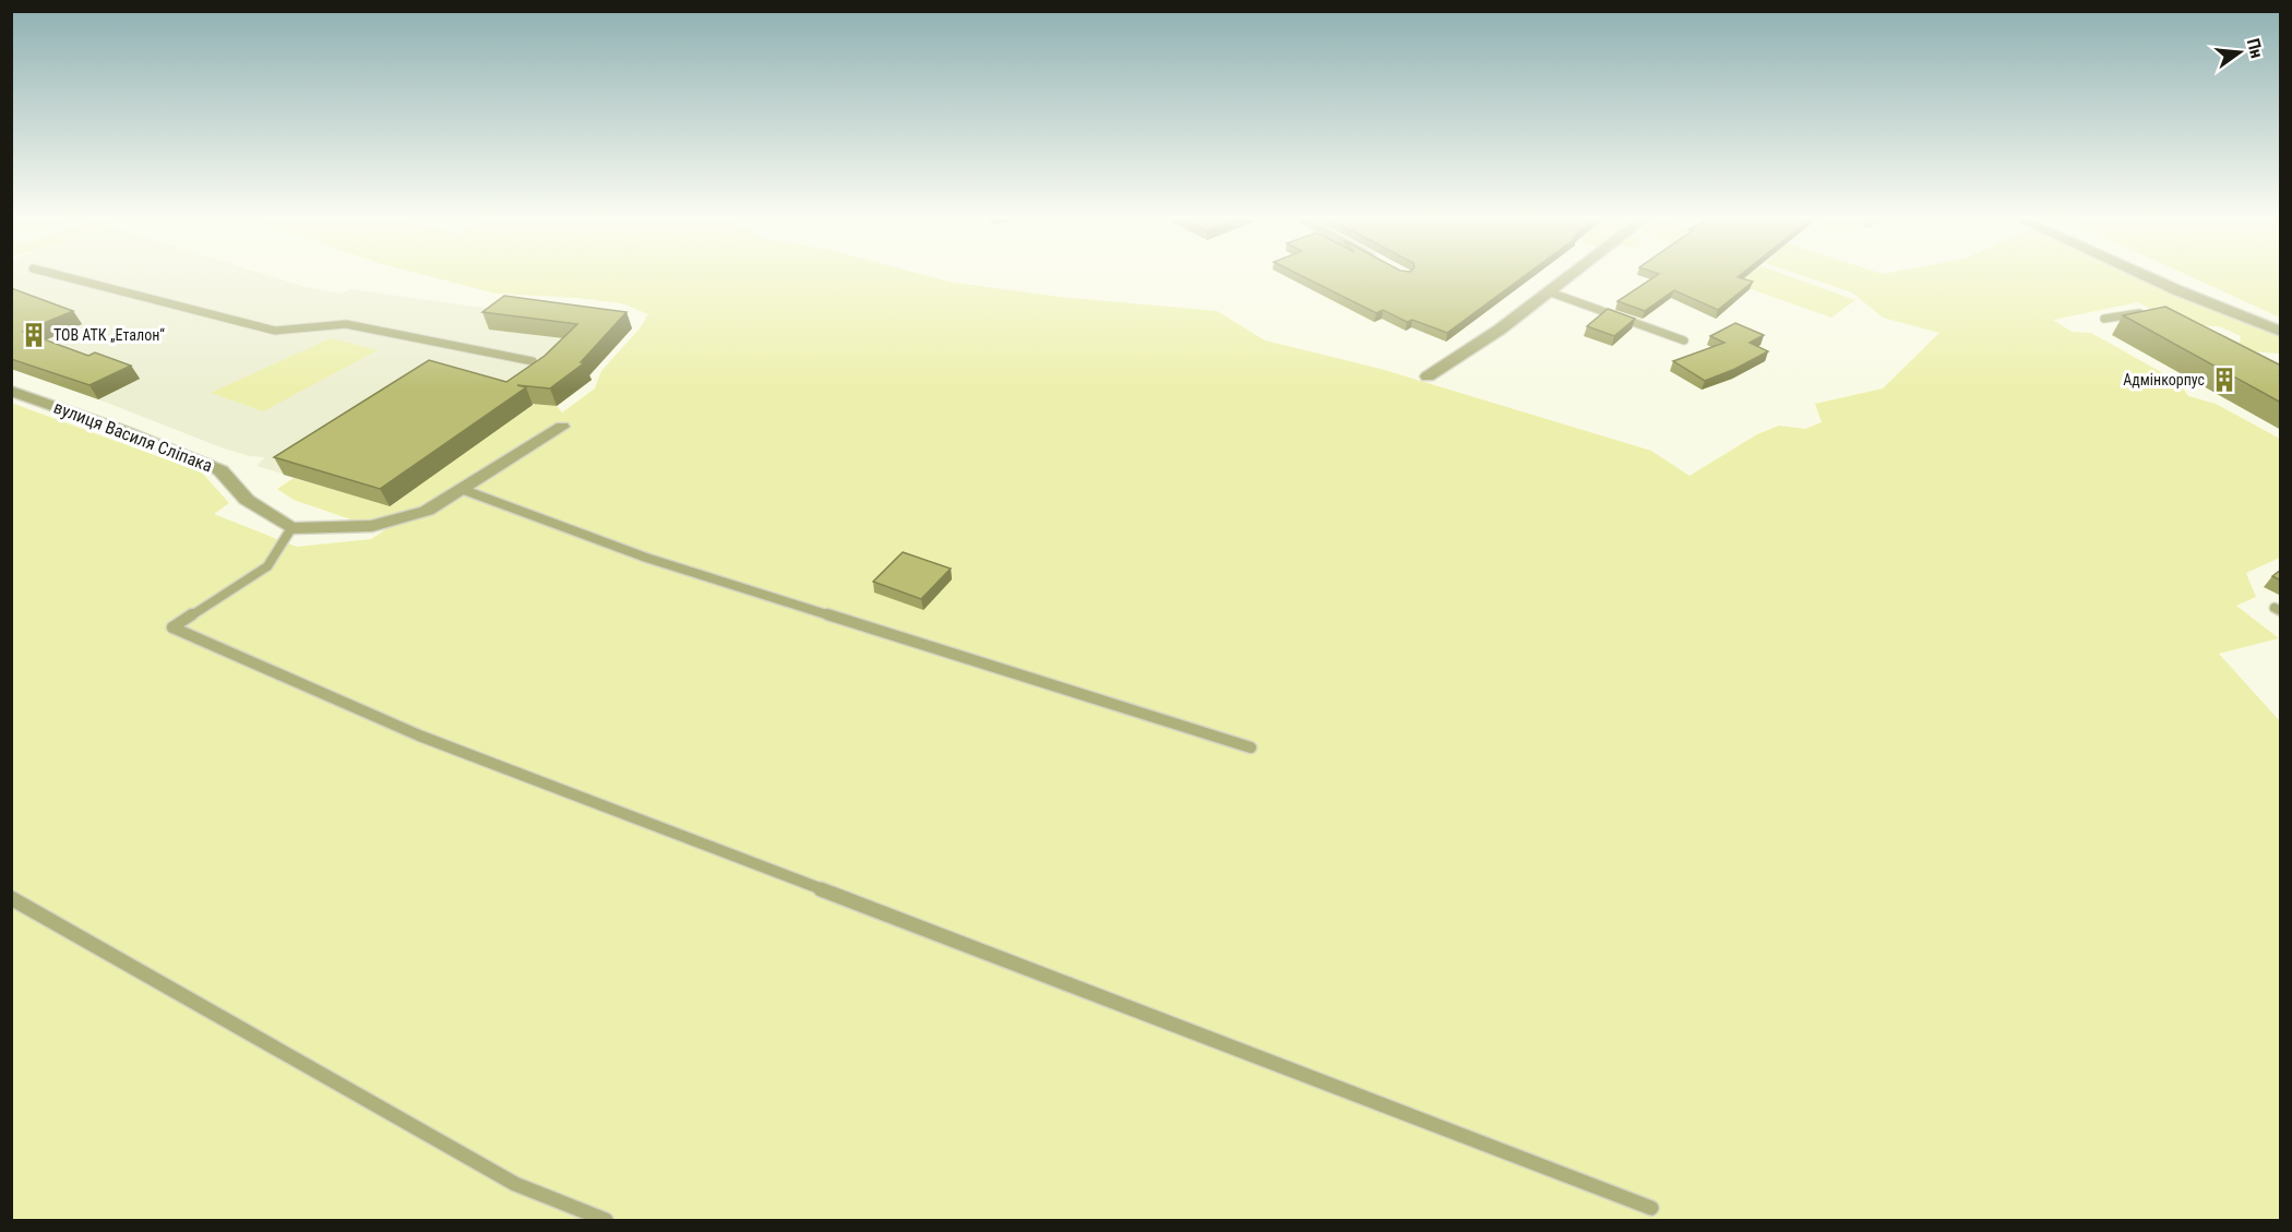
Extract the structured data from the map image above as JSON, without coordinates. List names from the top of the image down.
{
  "streets": {
    "street": ["вулиця Василя Сліпака"]
  },
  "places": {
    "building": ["ТОВ АТК „Еталон“", "Адмінкорпус"]
  },
  "north": "right"
}
